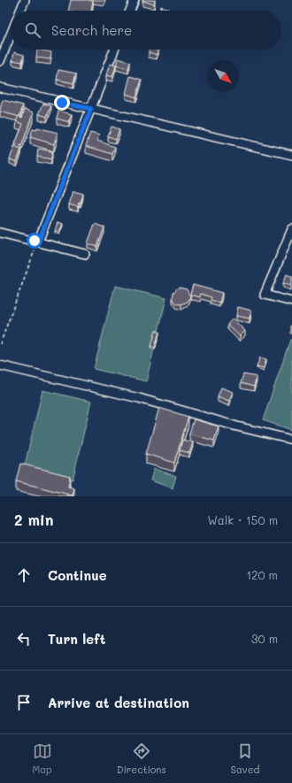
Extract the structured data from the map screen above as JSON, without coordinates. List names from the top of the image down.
{
  "north": "bottom right",
  "page": {
    "search": "Search here",
    "heading": ["2 min", "Walk · 150 m"],
    "list": [
      ["Continue", "120 m"],
      ["Turn left", "30 m"],
      "Arrive at destination"
    ],
    "nav": ["Map", "Directions", "Saved"]
  }
}
